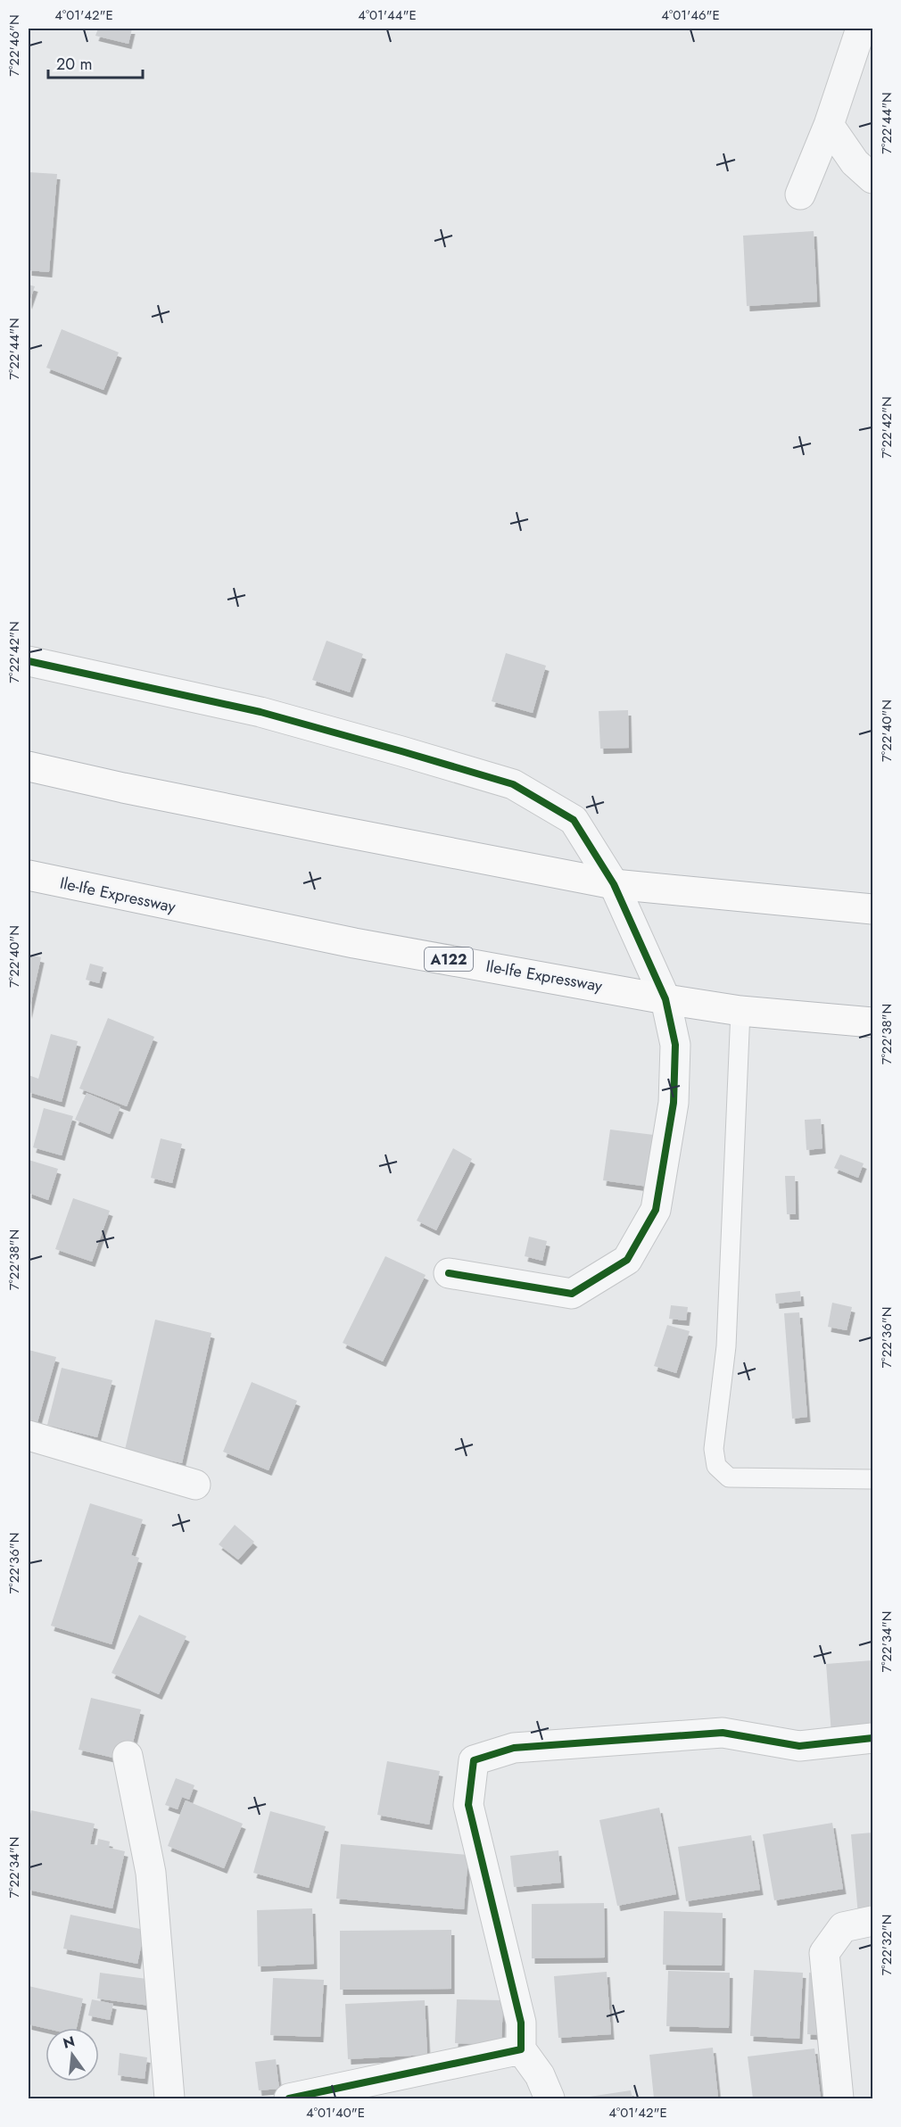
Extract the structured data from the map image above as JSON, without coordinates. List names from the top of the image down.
{
  "streets": {
    "highway": ["Ile-Ife Expressway", "A122"]
  },
  "scale_bar": "20 m",
  "north": "top",
  "coordinates": [
    "4°01'42\"E",
    "4°01'44\"E",
    "4°01'46\"E",
    "7°22'46\"N",
    "7°22'44\"N",
    "7°22'42\"N",
    "7°22'40\"N",
    "7°22'38\"N",
    "7°22'36\"N",
    "7°22'34\"N",
    "7°22'32\"N",
    "4°01'40\"E"
  ]
}
